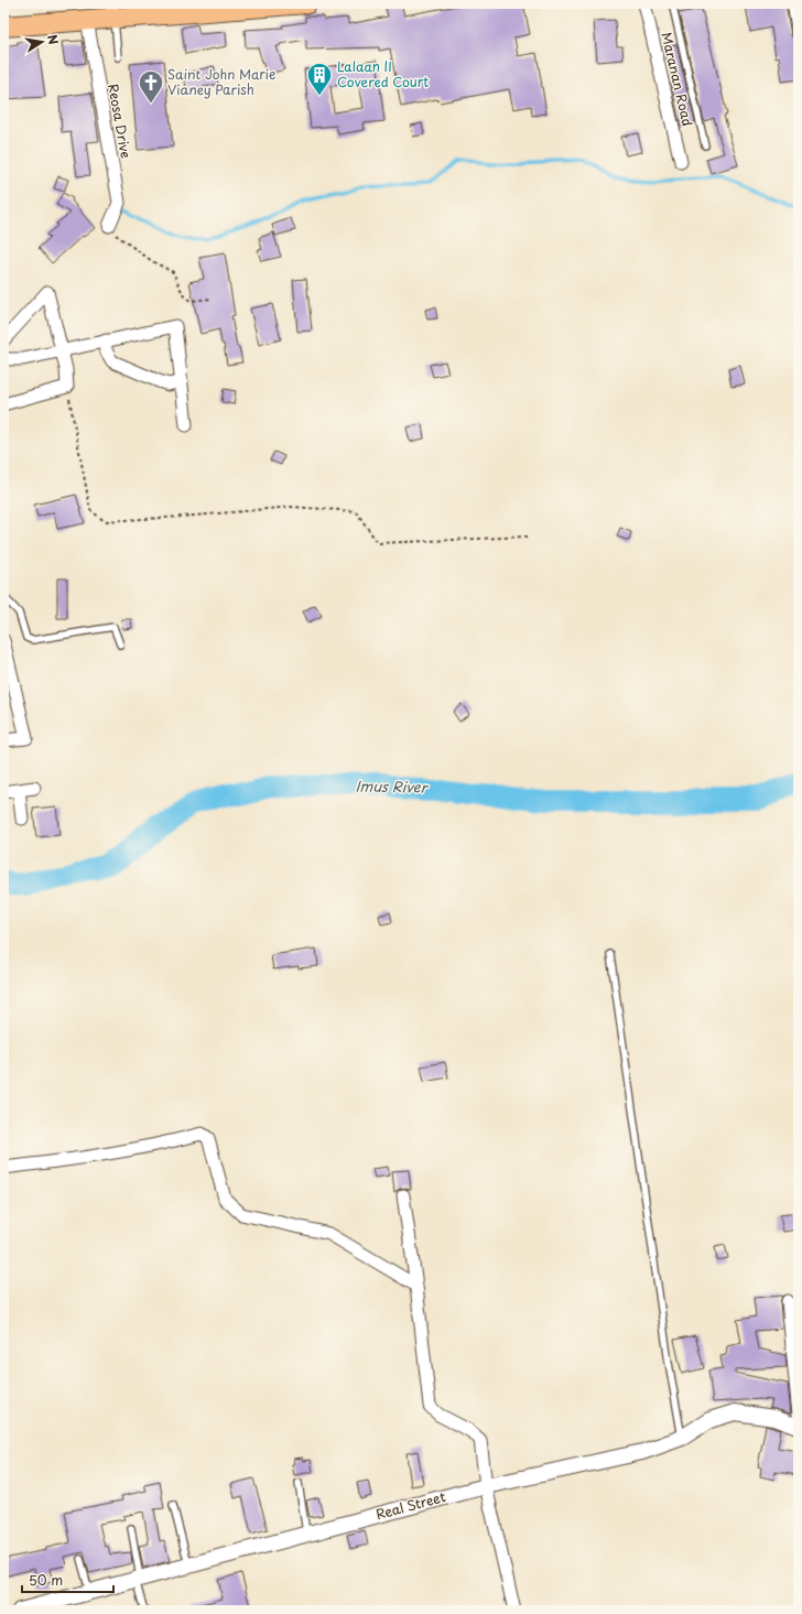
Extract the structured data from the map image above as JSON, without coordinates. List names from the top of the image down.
{
  "streets": {
    "street": ["Maranan Road", "Reosa Drive", "Real Street"]
  },
  "water": ["Imus River"],
  "places": {
    "building": ["Lalaan II Covered Court"],
    "church": ["Saint John Marie Vianey Parish"]
  },
  "scale_bar": "50 m",
  "north": "right"
}
